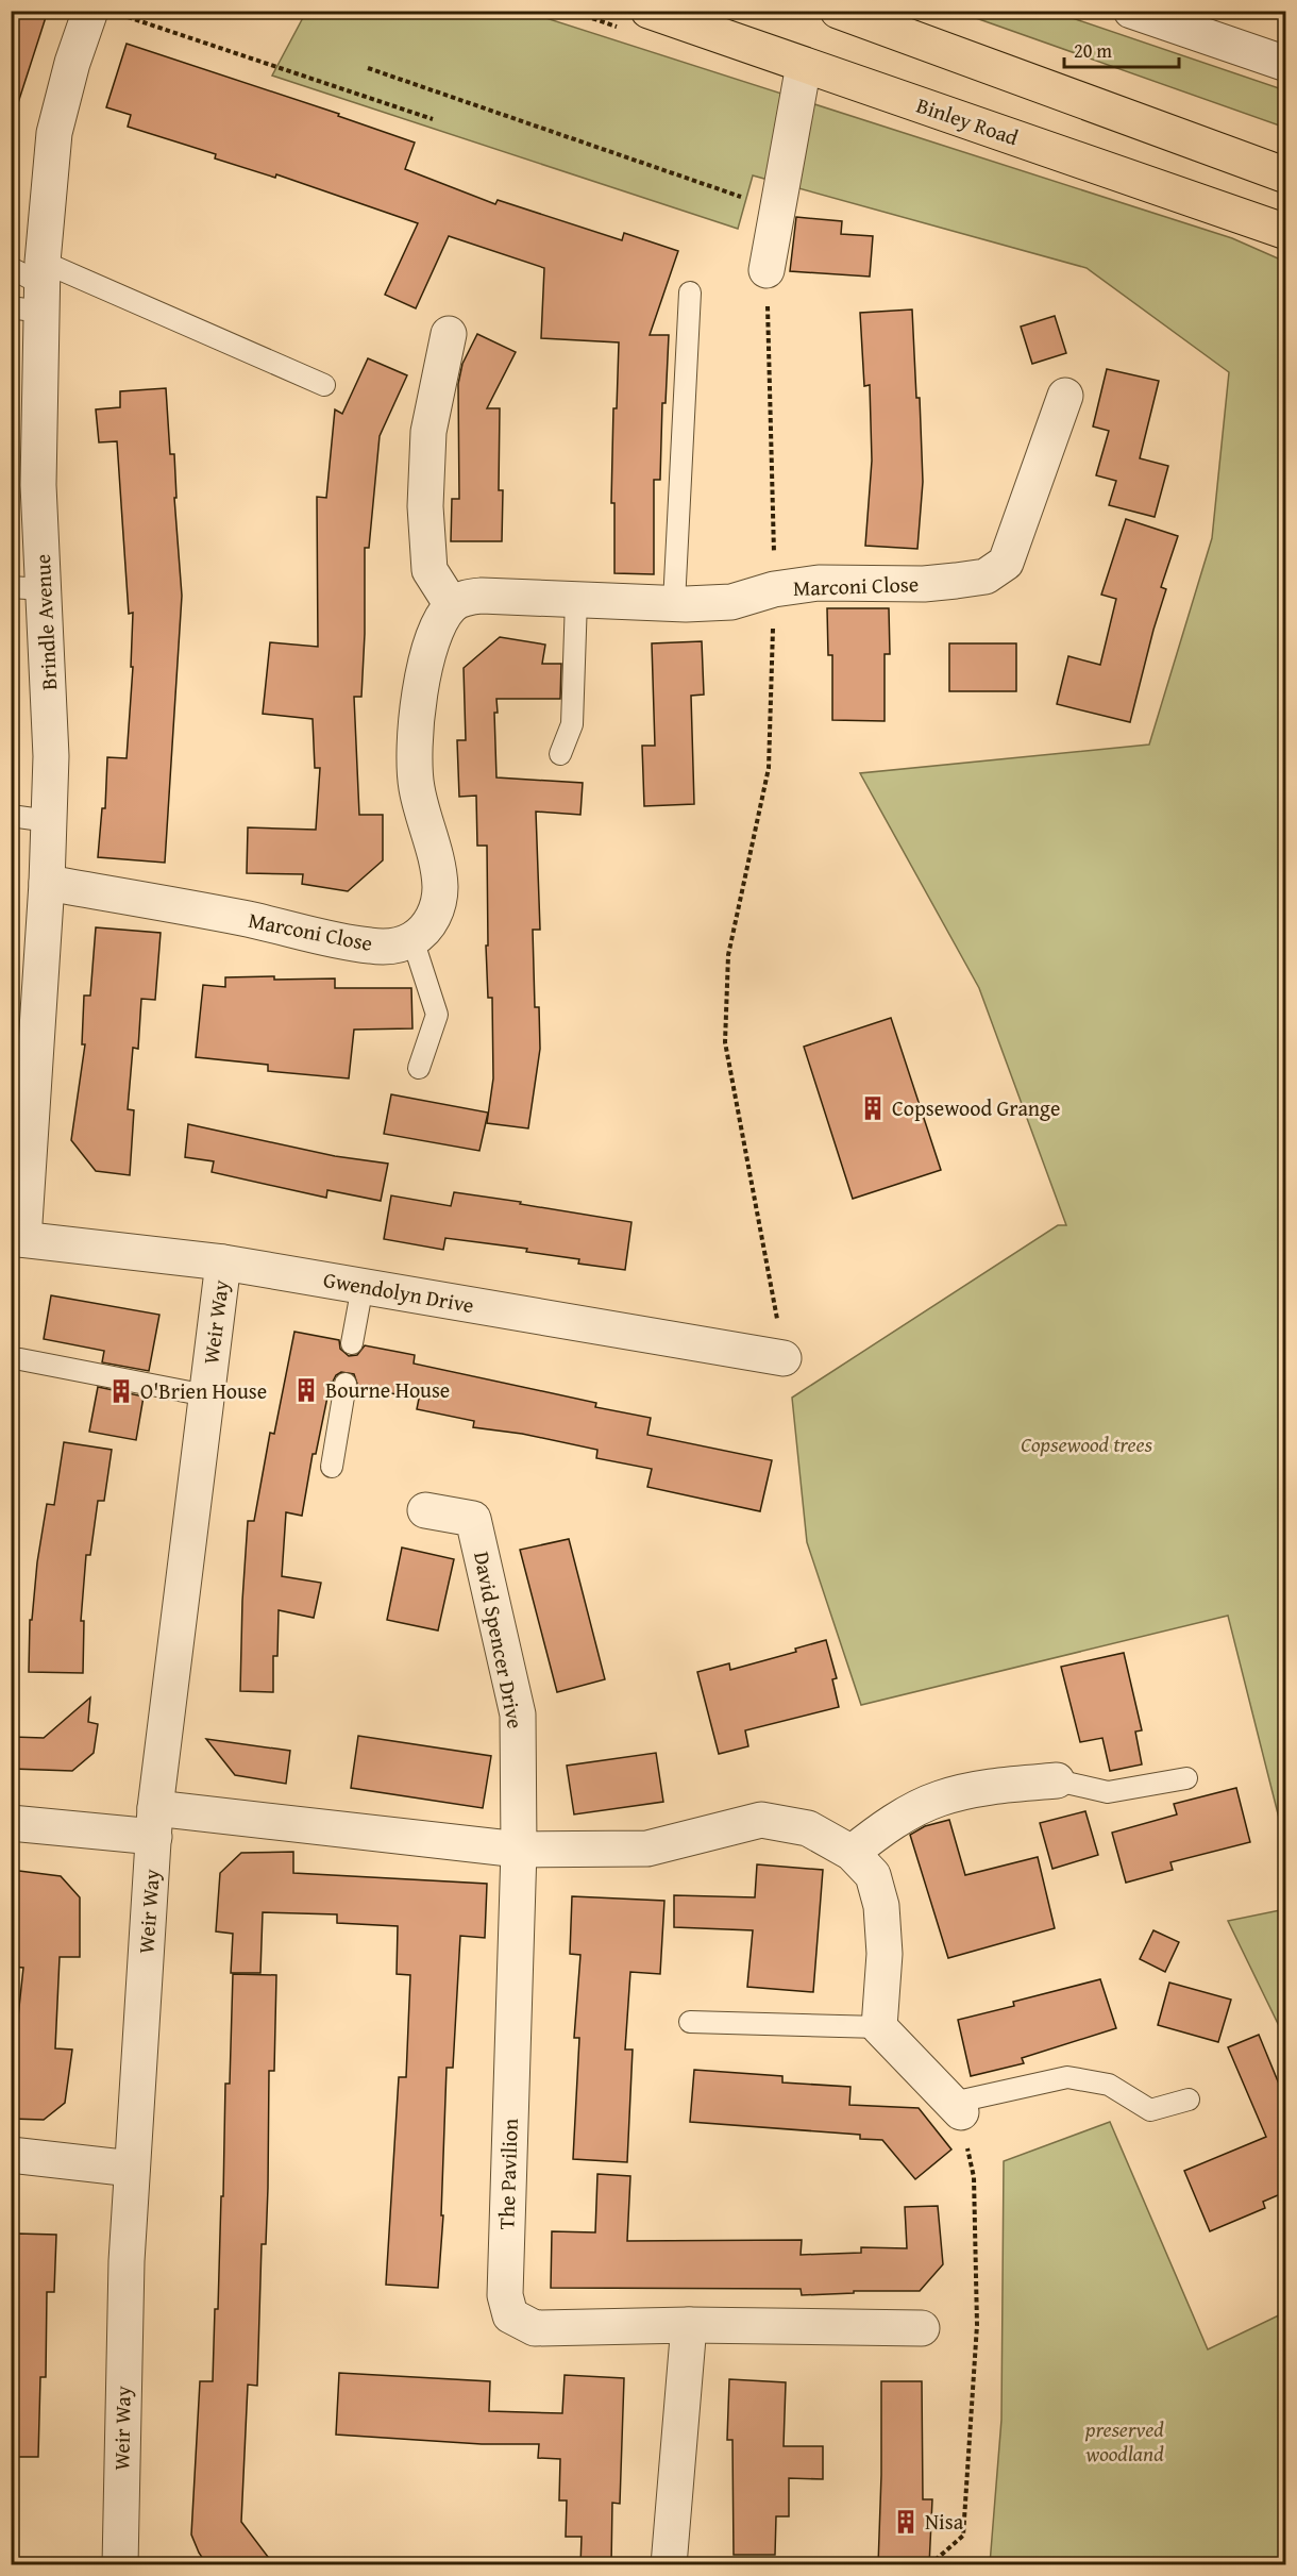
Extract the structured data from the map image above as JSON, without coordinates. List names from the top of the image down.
{
  "streets": {
    "main road": ["Binley Road"],
    "street": [
      "Marconi Close",
      "Brindle Avenue",
      "Gwendolyn Drive",
      "Weir Way",
      "David Spencer Drive",
      "The Pavilion"
    ]
  },
  "crossings": [
    ["Marconi Close", "Brindle Avenue"],
    ["Brindle Avenue", "Gwendolyn Drive"],
    ["Gwendolyn Drive", "Weir Way"],
    ["David Spencer Drive", "The Pavilion"]
  ],
  "parks": ["Copsewood trees", "preserved woodland"],
  "places": {
    "building": [
      "Copsewood Grange",
      "Bourne House",
      "O'Brien House",
      "Nisa"
    ]
  },
  "scale_bar": "20 m"
}
